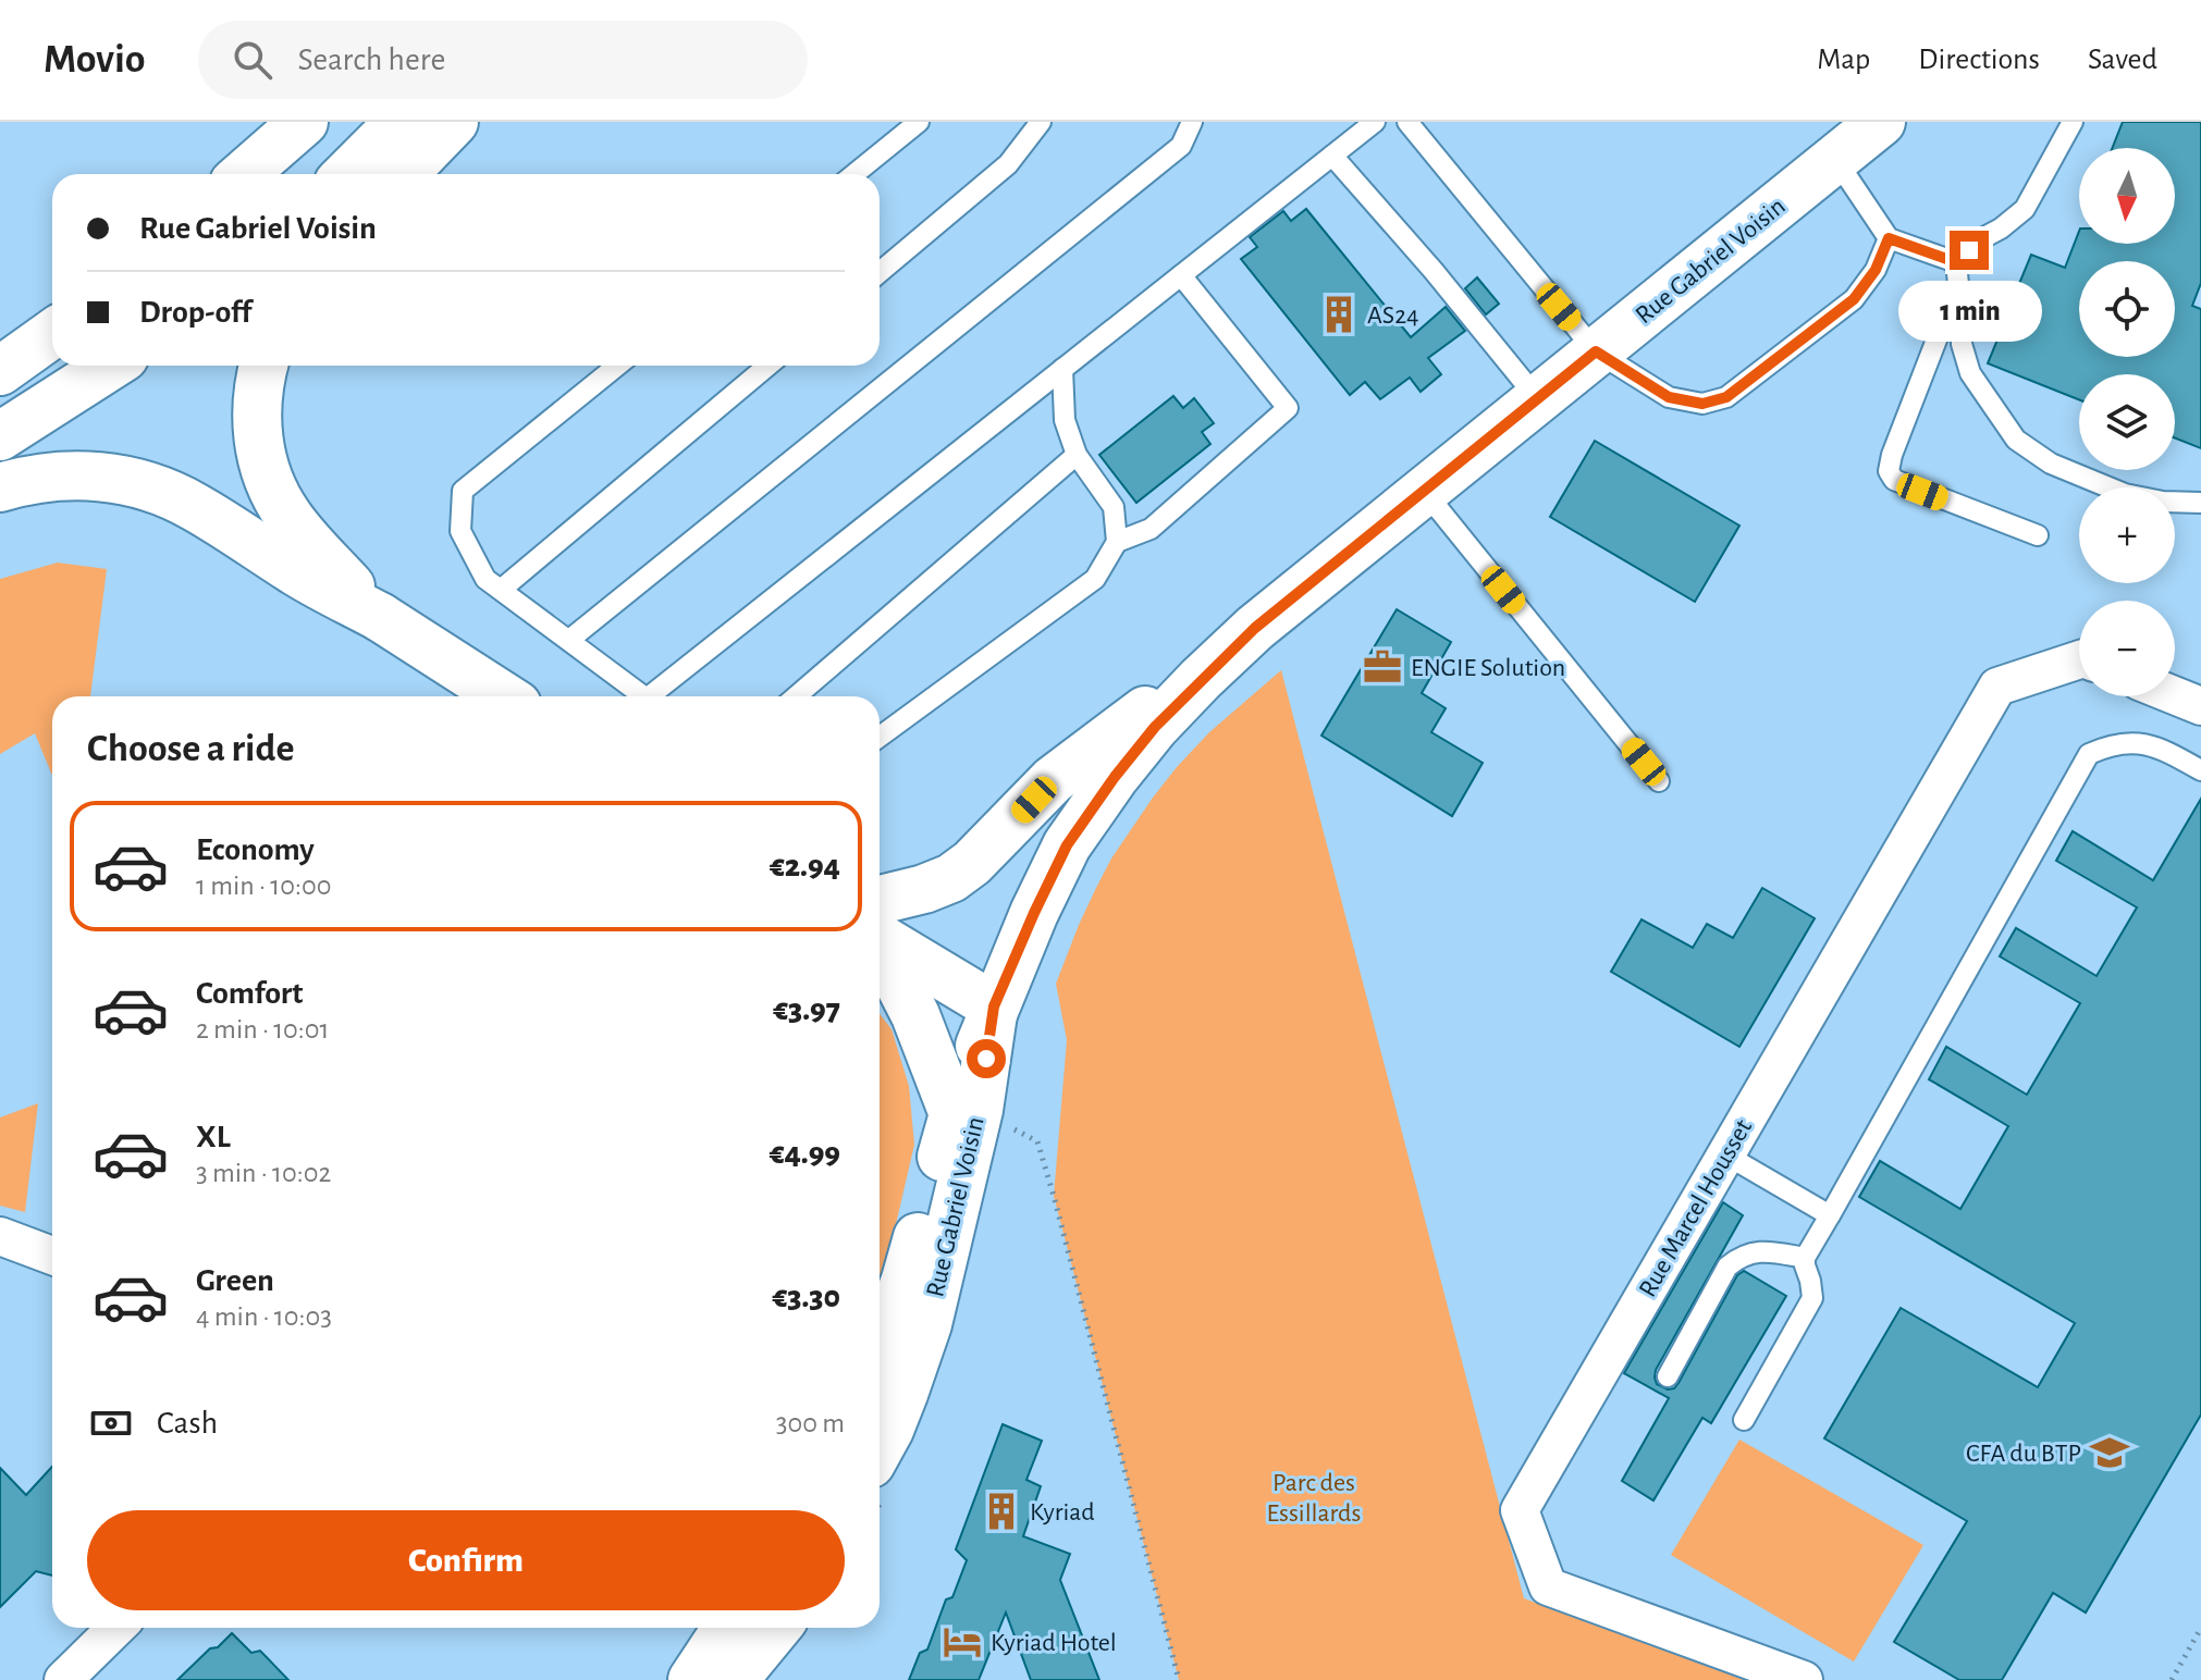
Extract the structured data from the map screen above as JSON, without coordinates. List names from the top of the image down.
{
  "streets": {
    "main road": ["Rue Gabriel Voisin"],
    "street": ["Rue Marcel Housset"]
  },
  "parks": ["Parc des Essillards"],
  "places": {
    "building": ["AS24", "Kyriad"],
    "office": ["ENGIE Solution"],
    "school or university": ["CFA du BTP"],
    "hotel": ["Kyriad Hotel"]
  },
  "north": "bottom",
  "page": {
    "header": "Movio",
    "search": "Search here",
    "nav": ["Map", "Directions", "Saved"],
    "map_buttons": ["+", "−"],
    "banner": ["Rue Gabriel Voisin", "Drop-off"],
    "bubble": "1 min",
    "heading": "Choose a ride",
    "list": [
      {
        "name": "Economy",
        "note": "1 min · 10:00",
        "value": "€2.94"
      },
      {
        "name": "Comfort",
        "note": "2 min · 10:01",
        "value": "€3.97"
      },
      {
        "name": "XL",
        "note": "3 min · 10:02",
        "value": "€4.99"
      },
      {
        "name": "Green",
        "note": "4 min · 10:03",
        "value": "€3.30"
      }
    ],
    "pay": ["Cash", "300 m"],
    "buttons": "Confirm"
  }
}
